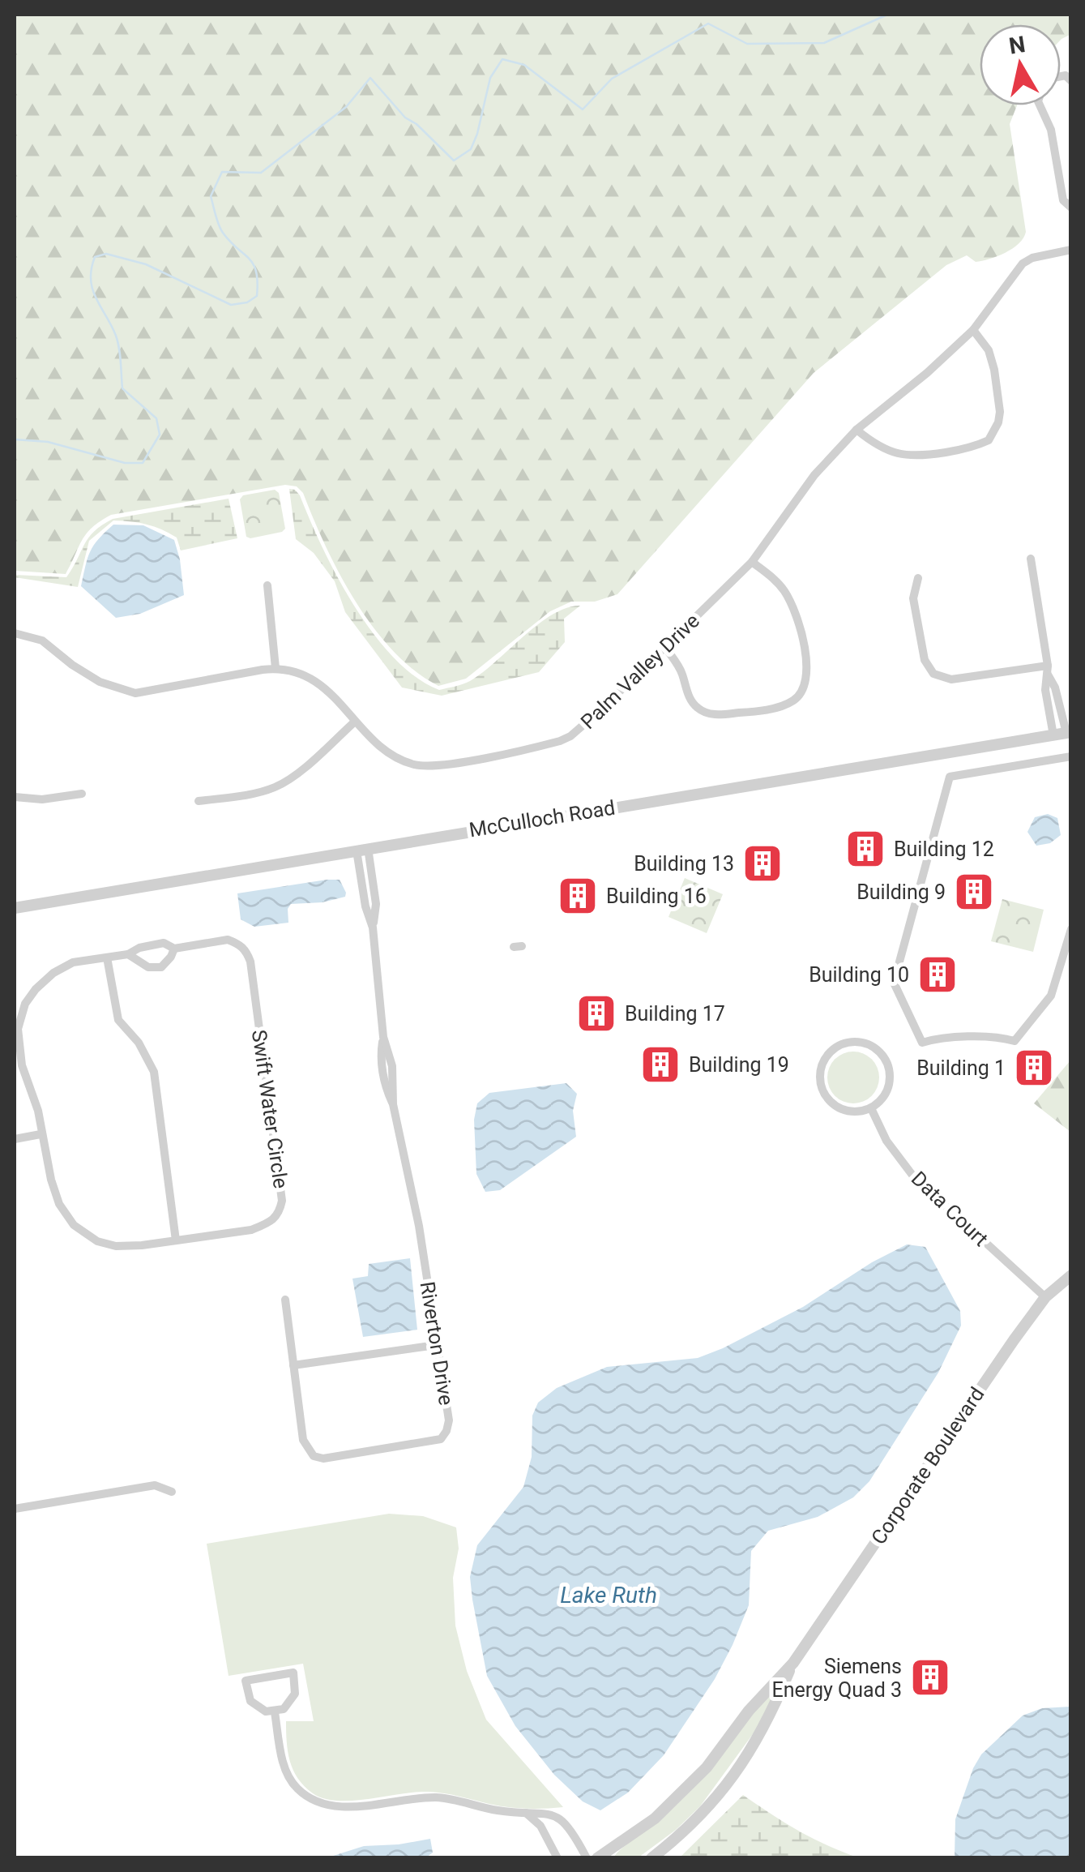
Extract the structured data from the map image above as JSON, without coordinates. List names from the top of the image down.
{
  "streets": {
    "street": [
      "Palm Valley Drive",
      "McCulloch Road",
      "Swift Water Circle",
      "Data Court",
      "Riverton Drive",
      "Corporate Boulevard"
    ]
  },
  "crossings": [
    ["McCulloch Road", "Riverton Drive"],
    ["Data Court", "Corporate Boulevard"]
  ],
  "water": ["Lake Ruth"],
  "places": {
    "building": [
      "Building 12",
      "Building 13",
      "Building 9",
      "Building 16",
      "Building 10",
      "Building 17",
      "Building 19",
      "Building 1",
      "Siemens Energy Quad 3"
    ]
  },
  "north": "top"
}
